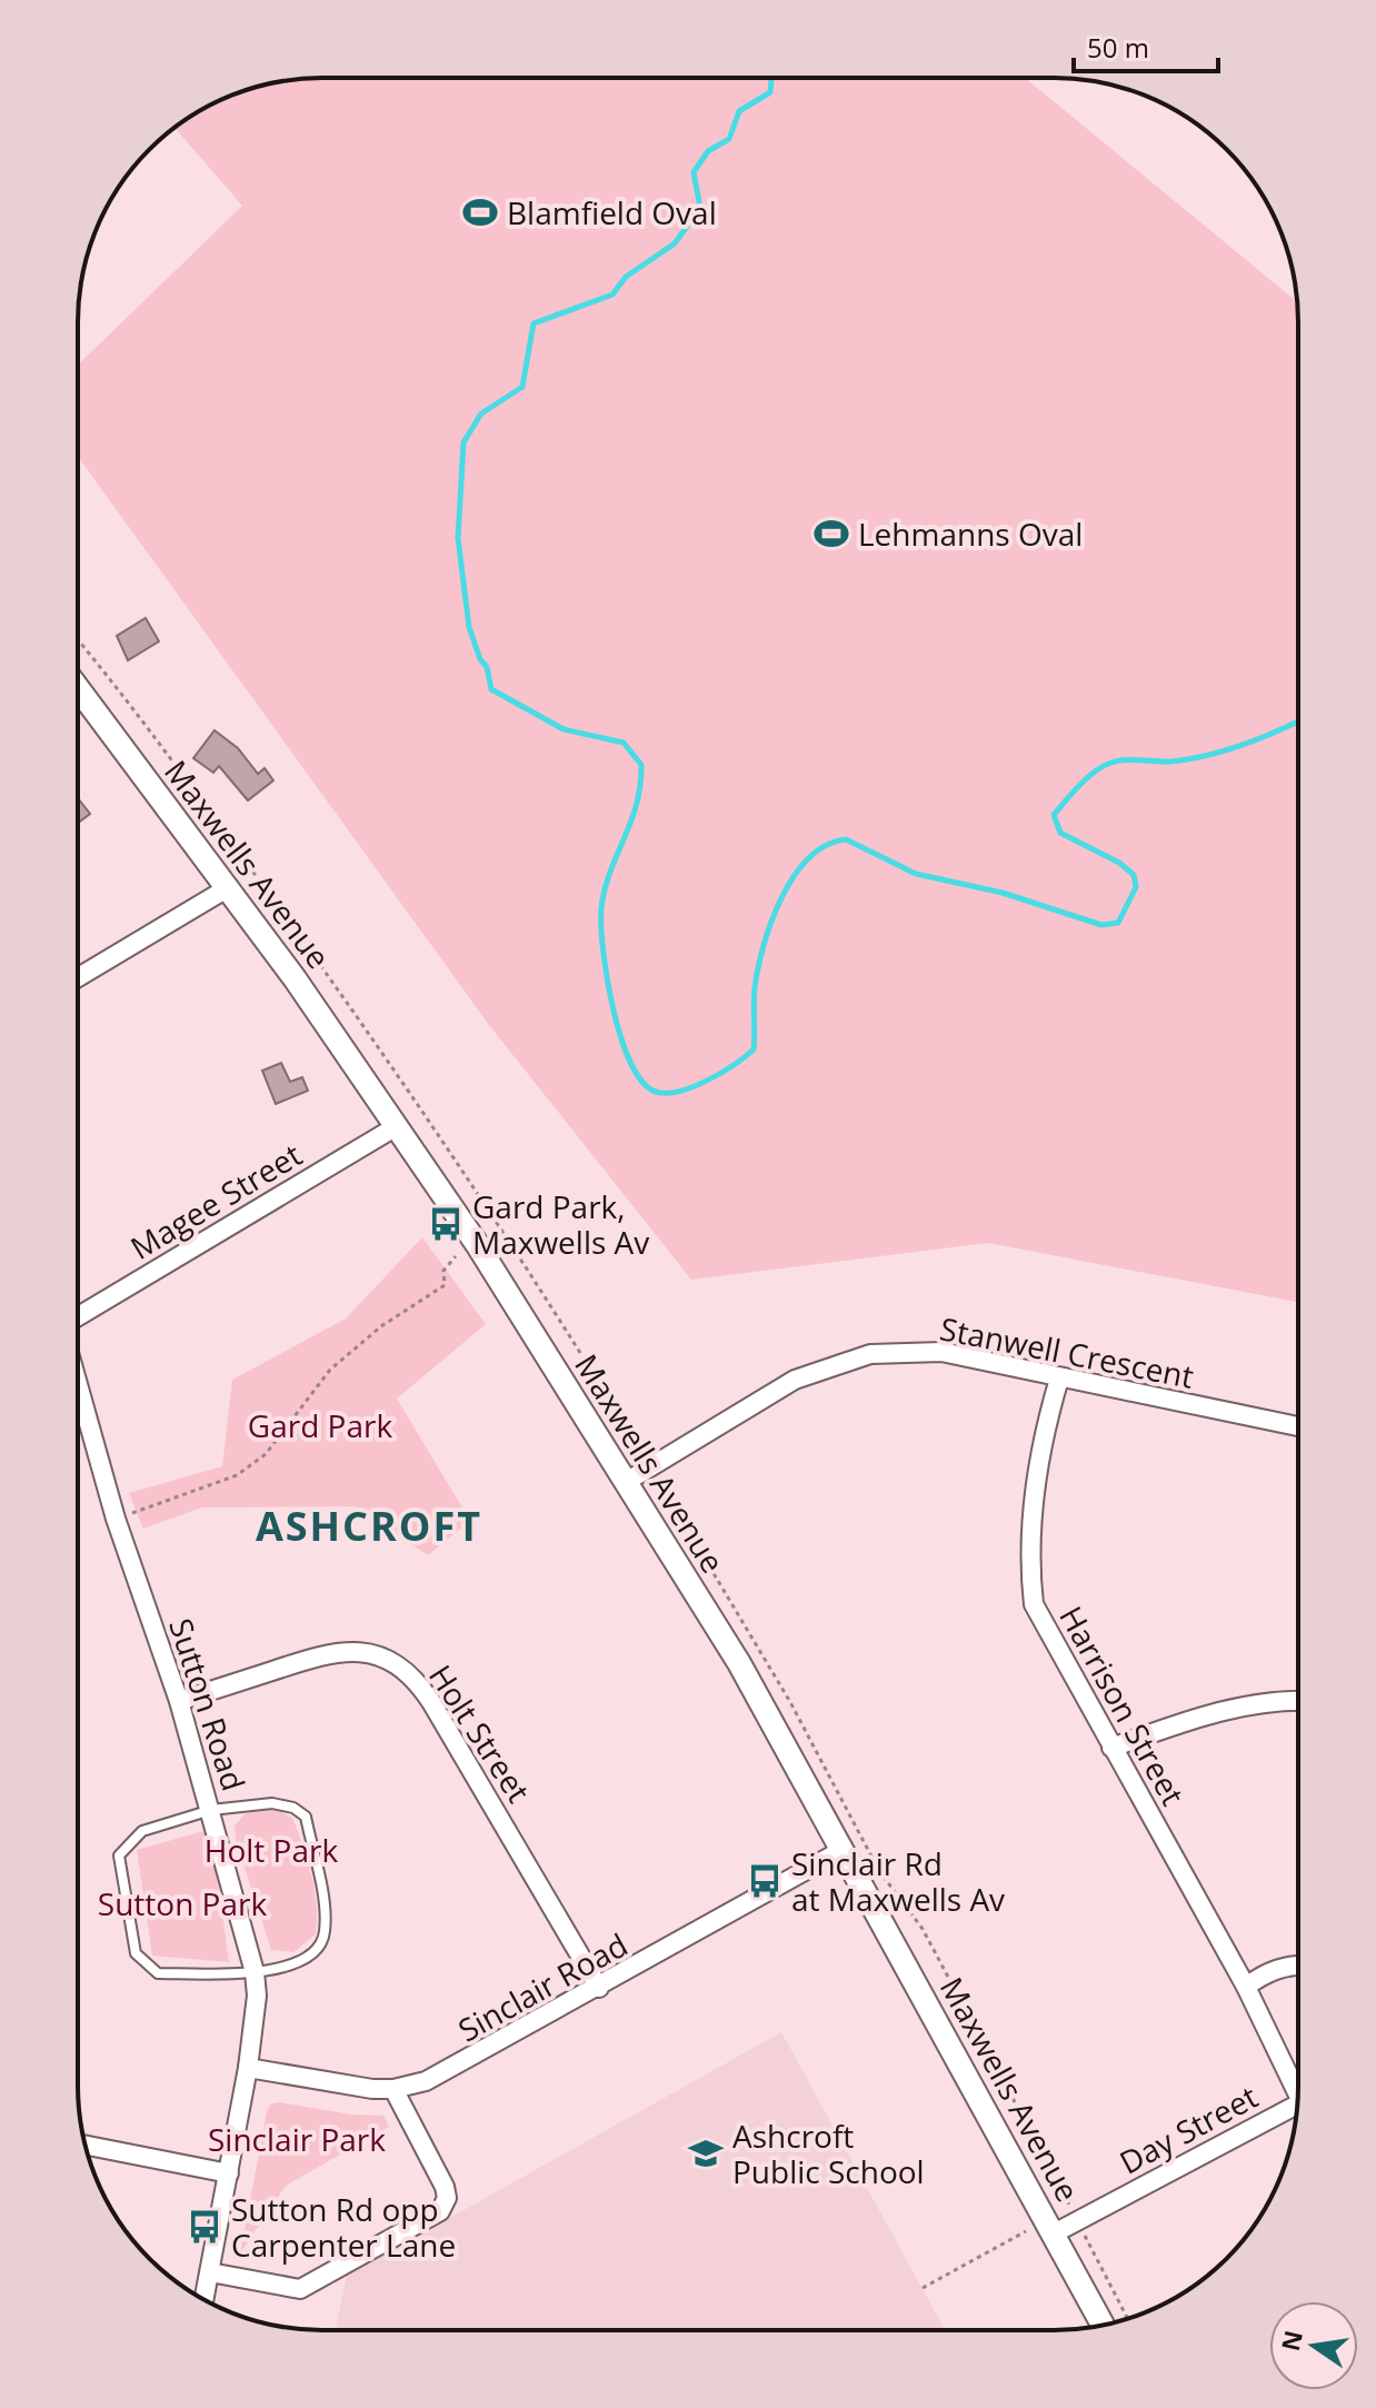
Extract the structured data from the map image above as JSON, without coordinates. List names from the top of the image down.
{
  "streets": {
    "street": [
      "Maxwells Avenue",
      "Magee Street",
      "Stanwell Crescent",
      "Sutton Road",
      "Harrison Street",
      "Holt Street",
      "Sinclair Road",
      "Day Street"
    ]
  },
  "crossings": [
    ["Maxwells Avenue", "Magee Street"],
    ["Maxwells Avenue", "Stanwell Crescent"],
    ["Maxwells Avenue", "Sinclair Road"],
    ["Maxwells Avenue", "Day Street"],
    ["Stanwell Crescent", "Harrison Street"],
    ["Sutton Road", "Holt Street"],
    ["Sutton Road", "Sinclair Road"],
    ["Holt Street", "Sinclair Road"]
  ],
  "districts": ["ASHCROFT"],
  "parks": [
    "Gard Park",
    "Holt Park",
    "Sutton Park",
    "Sinclair Park"
  ],
  "places": {
    "sports": ["Blamfield Oval", "Lehmanns Oval"],
    "bus stop": ["Gard Park, Maxwells Av", "Sinclair Rd at Maxwells Av", "Sutton Rd opp Carpenter Lane"],
    "school or university": ["Ashcroft Public School"]
  },
  "scale_bar": "50 m",
  "north": "left"
}
